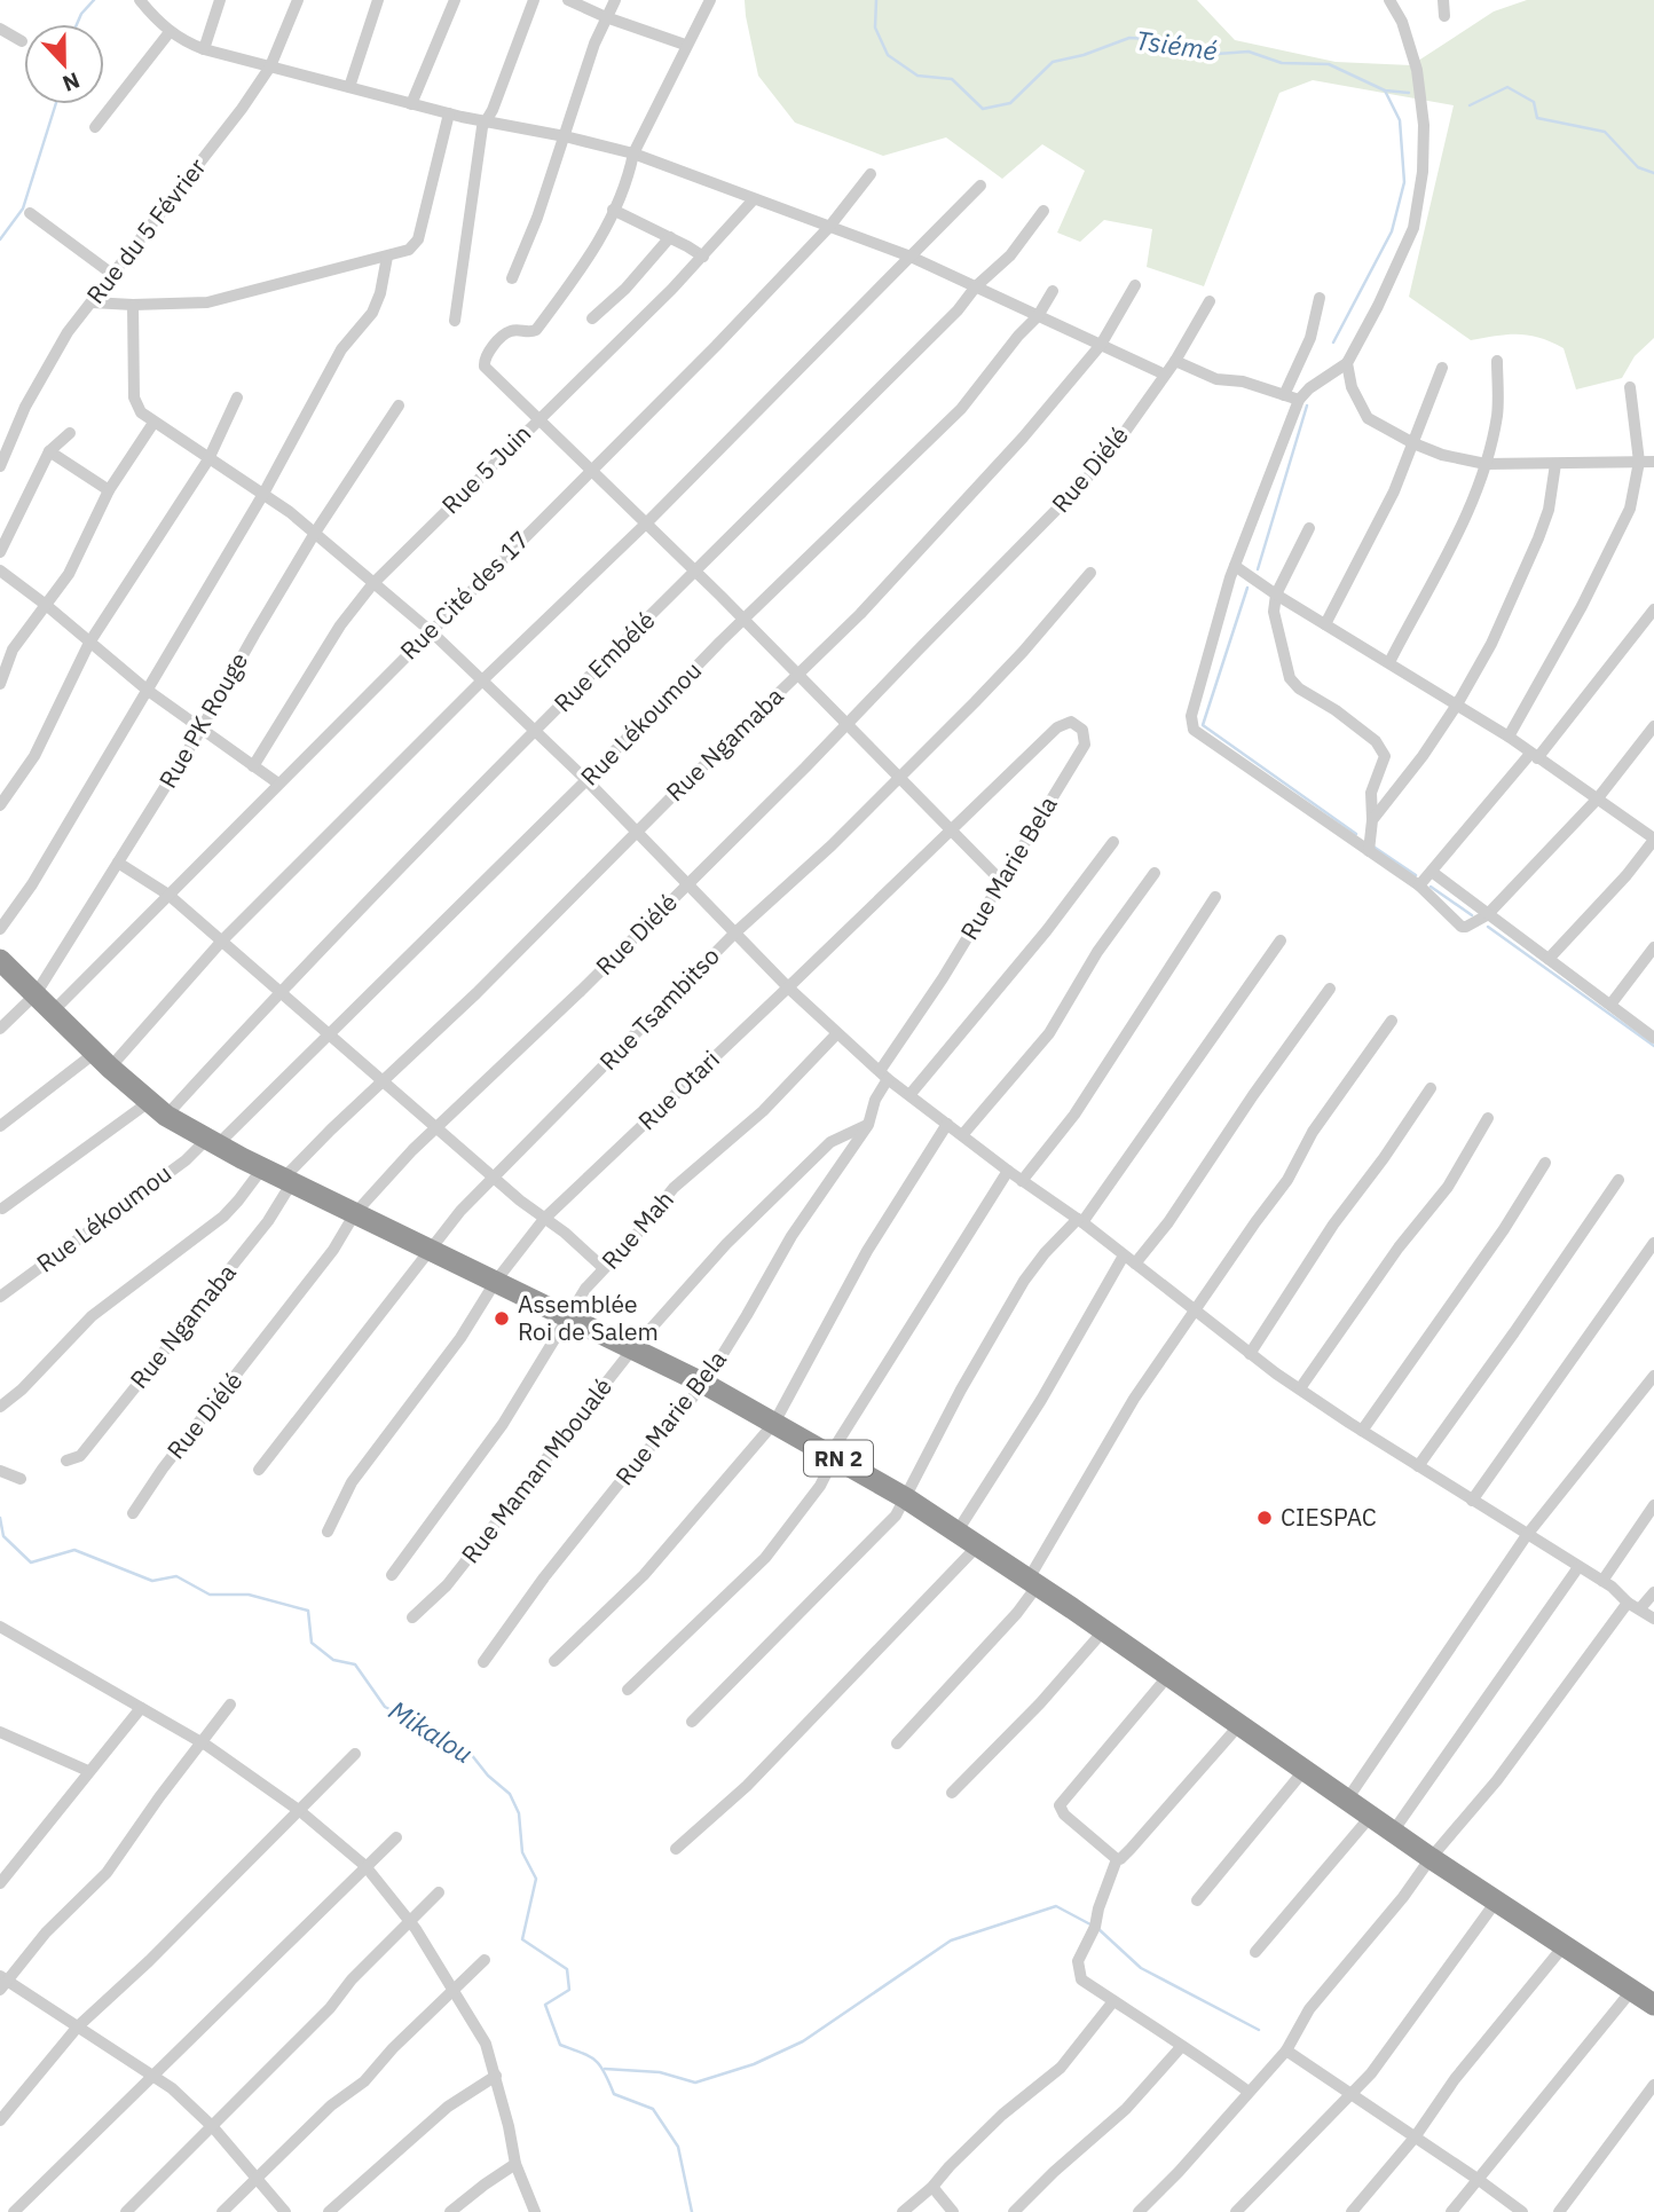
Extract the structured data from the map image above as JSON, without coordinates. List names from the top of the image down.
{
  "streets": {
    "highway": ["RN 2"],
    "street": [
      "Rue du 5 Février",
      "Rue 5 Juin",
      "Rue Diélé",
      "Rue Cité des 17",
      "Rue Embélé",
      "Rue PK Rouge",
      "Rue Lékoumou",
      "Rue Ngamaba",
      "Rue Marie Bela",
      "Rue Tsambitso",
      "Rue Otari",
      "Rue Mah",
      "Rue Maman Mboualé"
    ]
  },
  "crossings": [
    ["Rue Diélé", "RN 2"],
    ["Rue Cité des 17", "RN 2"],
    ["Rue Embélé", "RN 2"],
    ["Rue PK Rouge", "RN 2"],
    ["Rue Lékoumou", "RN 2"],
    ["Rue Ngamaba", "RN 2"],
    ["Rue Marie Bela", "Rue Otari"],
    ["Rue Marie Bela", "RN 2"],
    ["Rue Marie Bela", "Rue Maman Mboualé"],
    ["Rue Tsambitso", "RN 2"],
    ["Rue Otari", "RN 2"],
    ["Rue Mah", "RN 2"],
    ["RN 2", "Rue Maman Mboualé"]
  ],
  "water": ["Tsiémé", "Mikalou"],
  "places": ["Assemblée Roi de Salem", "CIESPAC"],
  "north": "bottom"
}
